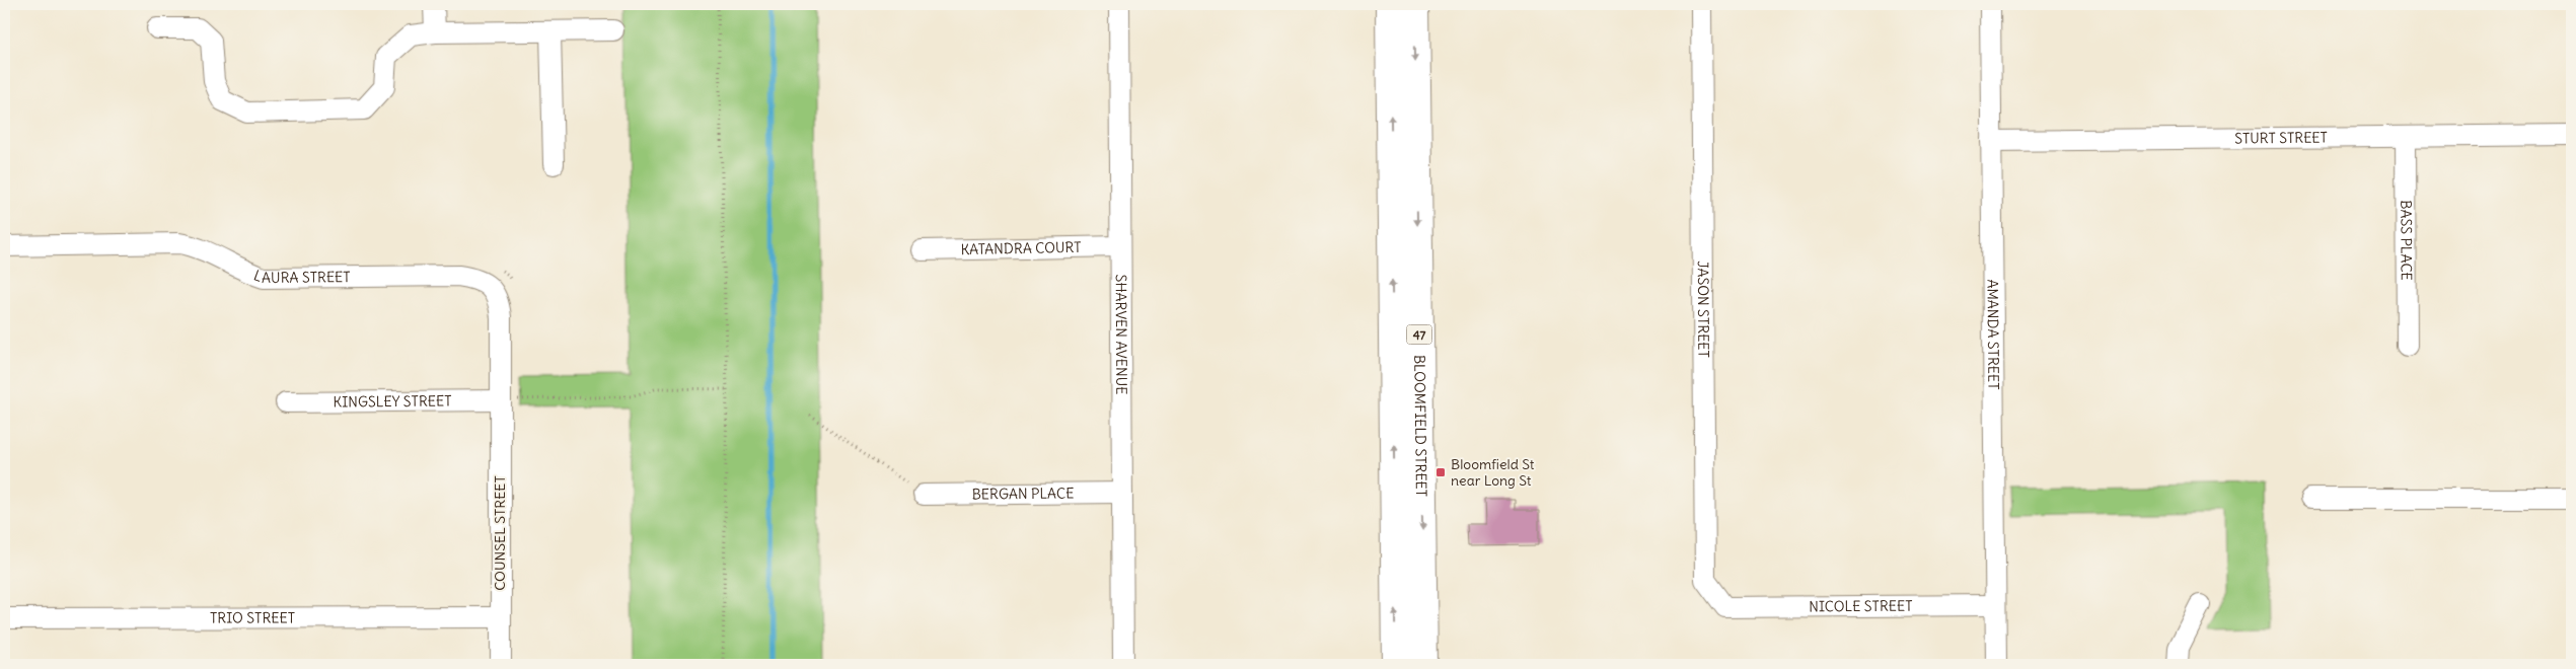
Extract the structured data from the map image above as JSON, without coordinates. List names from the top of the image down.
{
  "streets": {
    "highway": ["47", "BLOOMFIELD STREET"],
    "street": [
      "STURT STREET",
      "BASS PLACE",
      "KATANDRA COURT",
      "LAURA STREET",
      "JASON STREET",
      "SHARVEN AVENUE",
      "AMANDA STREET",
      "KINGSLEY STREET",
      "BERGAN PLACE",
      "COUNSEL STREET",
      "NICOLE STREET",
      "TRIO STREET"
    ]
  },
  "crossings": [
    ["STURT STREET", "BASS PLACE"],
    ["STURT STREET", "AMANDA STREET"],
    ["KATANDRA COURT", "SHARVEN AVENUE"],
    ["LAURA STREET", "KINGSLEY STREET"],
    ["LAURA STREET", "COUNSEL STREET"],
    ["JASON STREET", "NICOLE STREET"],
    ["SHARVEN AVENUE", "BERGAN PLACE"],
    ["AMANDA STREET", "NICOLE STREET"],
    ["KINGSLEY STREET", "COUNSEL STREET"],
    ["COUNSEL STREET", "TRIO STREET"]
  ],
  "places": {
    "transit": ["Bloomfield St near Long St"]
  }
}
